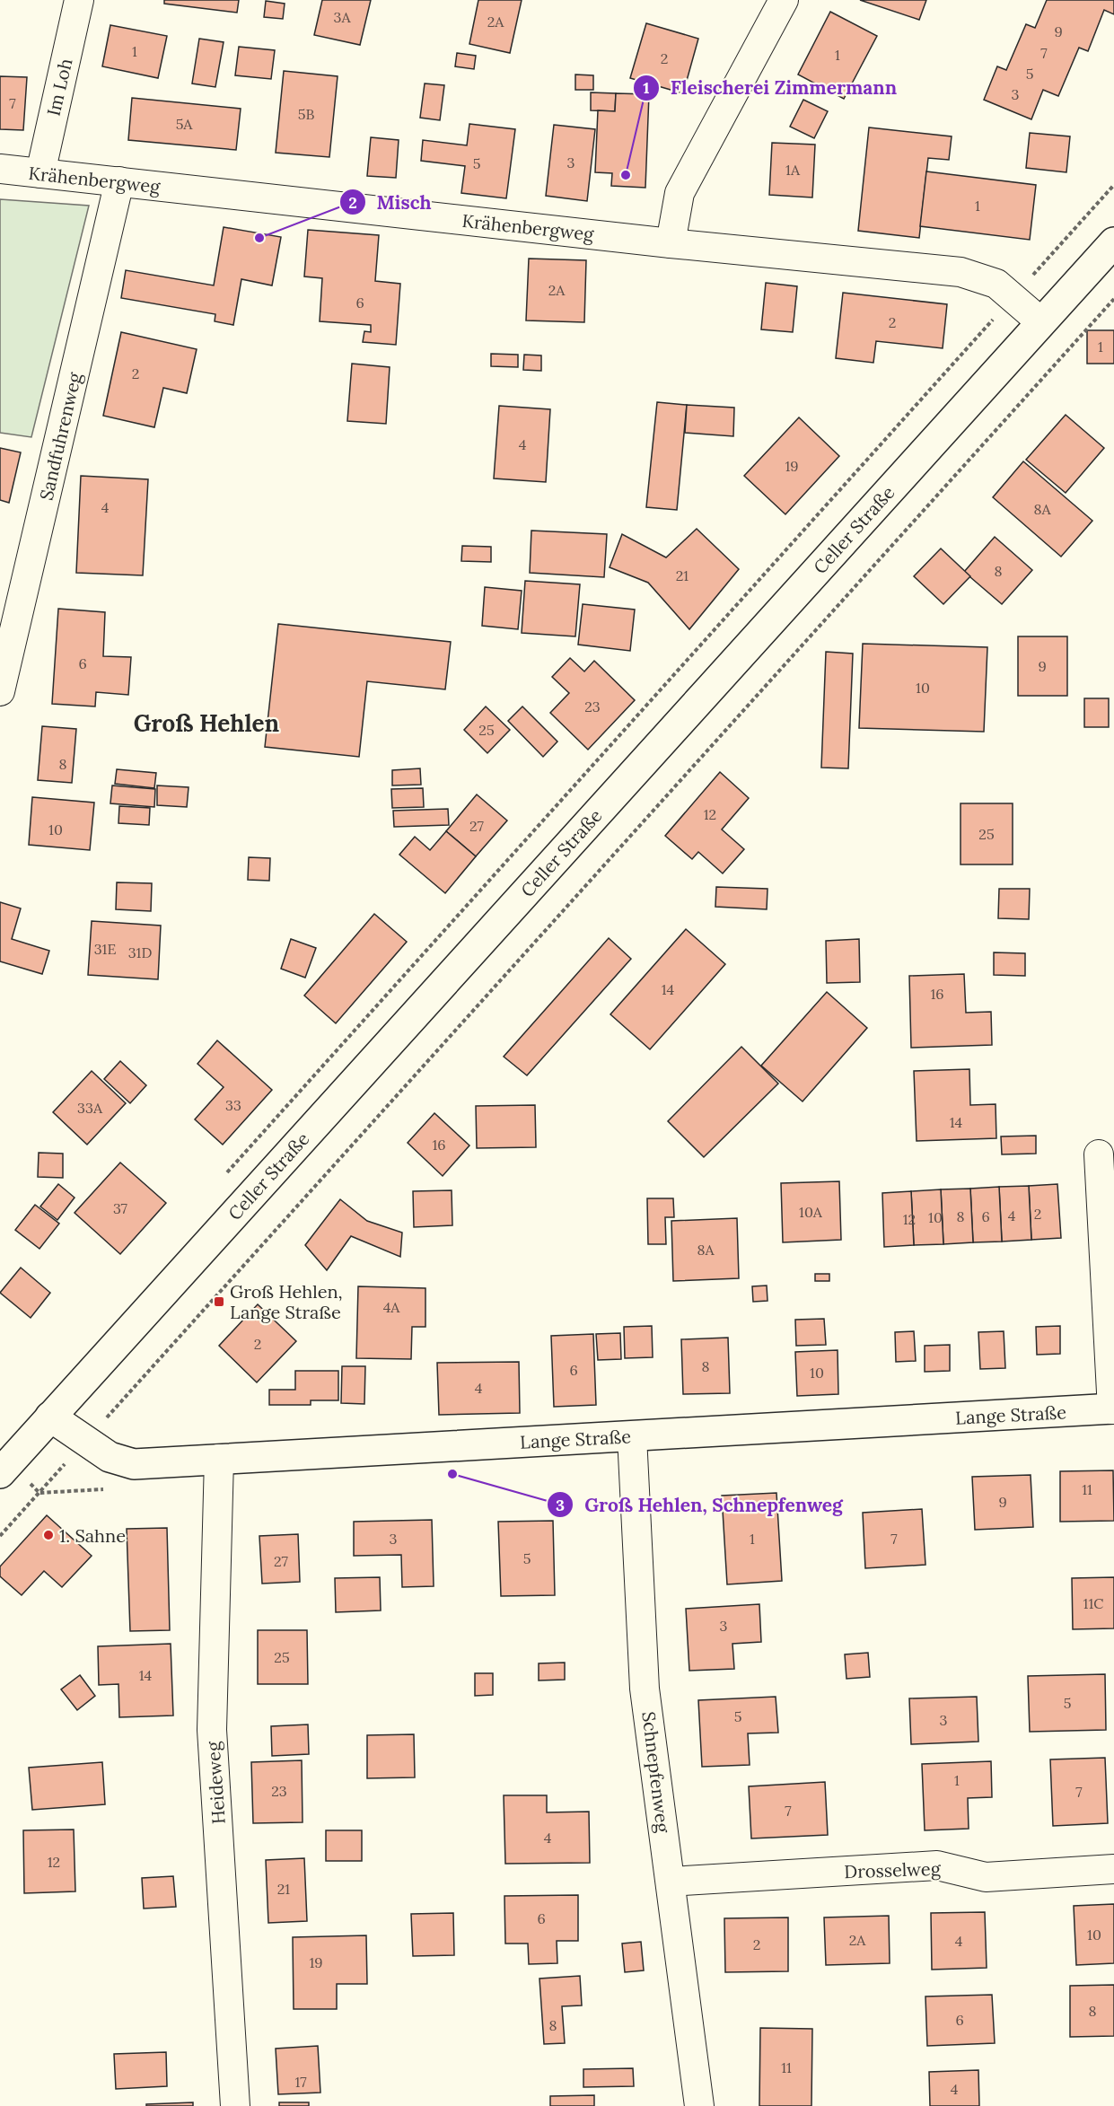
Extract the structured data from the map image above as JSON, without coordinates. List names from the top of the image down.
{
  "streets": {
    "main road": ["Celler Straße", "Lange Straße"],
    "street": [
      "Im Loh",
      "Krähenbergweg",
      "Sandfuhrenweg",
      "Schnepfenweg",
      "Heideweg",
      "Drosselweg"
    ]
  },
  "crossings": [
    ["Im Loh", "Krähenbergweg"],
    ["Krähenbergweg", "Sandfuhrenweg"],
    ["Krähenbergweg", "Celler Straße"],
    ["Celler Straße", "Lange Straße"],
    ["Lange Straße", "Schnepfenweg"],
    ["Lange Straße", "Heideweg"],
    ["Schnepfenweg", "Drosselweg"]
  ],
  "districts": ["Groß Hehlen"],
  "places": {
    "other": [
      "Fleischerei Zimmermann",
      "Misch",
      "Groß Hehlen, Schnepfenweg",
      "1. Sahne"
    ],
    "transit": ["Groß Hehlen, Lange Straße"]
  },
  "house_numbers": [
    "3A",
    "2A",
    "9",
    "1",
    "7",
    "1",
    "2",
    "5",
    "3",
    "7",
    "5B",
    "5A",
    "3",
    "5",
    "1A",
    "1",
    "2A",
    "6",
    "2",
    "1",
    "2",
    "4",
    "19",
    "4",
    "8A",
    "8",
    "21",
    "6",
    "9",
    "10",
    "23",
    "25",
    "8",
    "12",
    "27",
    "10",
    "25",
    "31E",
    "31D",
    "14",
    "16",
    "33",
    "33A",
    "14",
    "16",
    "37",
    "10A",
    "2",
    "4",
    "8",
    "6",
    "10",
    "12",
    "8A",
    "4A",
    "2",
    "8",
    "6",
    "10",
    "4",
    "11",
    "9",
    "3",
    "1",
    "7",
    "5",
    "27",
    "11C",
    "3",
    "25",
    "14",
    "5",
    "5",
    "3",
    "1",
    "23",
    "7",
    "7",
    "4",
    "12",
    "21",
    "6",
    "10",
    "2A",
    "4",
    "2",
    "19",
    "8",
    "6",
    "8",
    "11",
    "17",
    "4"
  ]
}
